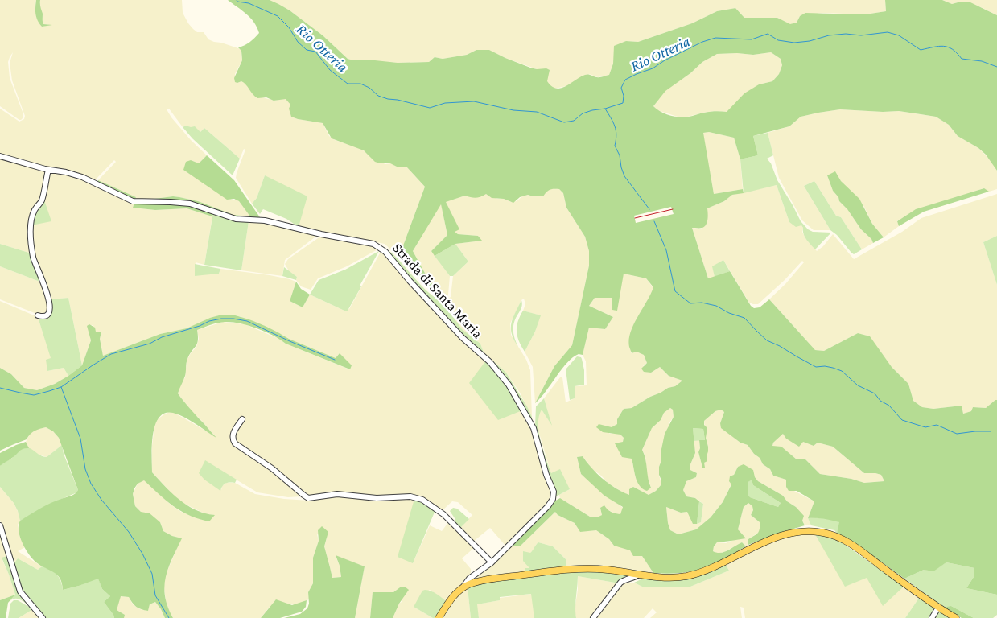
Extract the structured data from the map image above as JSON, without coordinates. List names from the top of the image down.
{
  "streets": {
    "street": ["Strada di Santa Maria"]
  },
  "water": ["Rio Otteria"]
}
